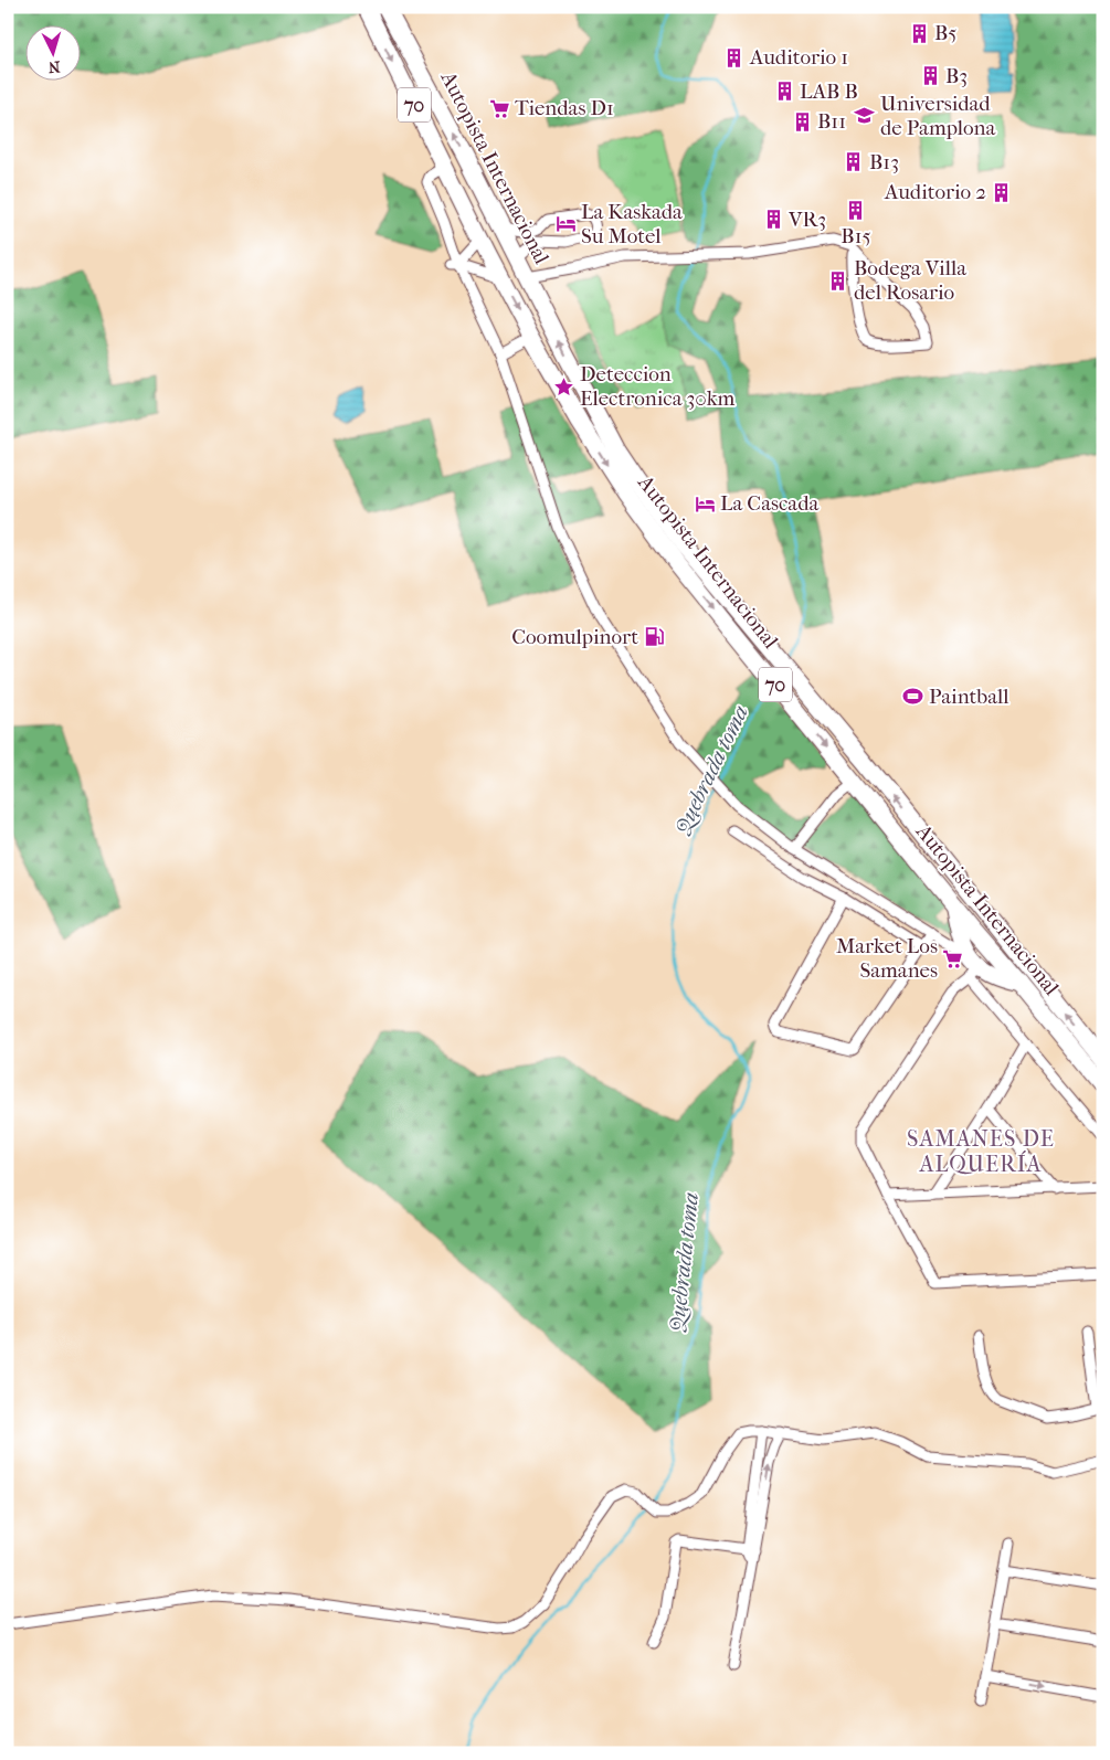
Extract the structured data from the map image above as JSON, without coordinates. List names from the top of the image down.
{
  "streets": {
    "highway": ["70", "Autopista Internacional"]
  },
  "districts": ["SAMANES DE ALQUERÍA"],
  "water": ["Quebrada toma"],
  "places": {
    "building": [
      "B5",
      "Auditorio 1",
      "B3",
      "LAB B",
      "B11",
      "B13",
      "Auditorio 2",
      "B15",
      "VR3",
      "Bodega Villa del Rosario"
    ],
    "supermarket": ["Tiendas D1", "Market Los Samanes"],
    "school or university": ["Universidad de Pamplona"],
    "hotel": ["La Kaskada Su Motel", "La Cascada"],
    "place": ["Deteccion Electronica 30km"],
    "fuel station": ["Coomulpinort"],
    "sports": ["Paintball"]
  },
  "north": "bottom"
}
